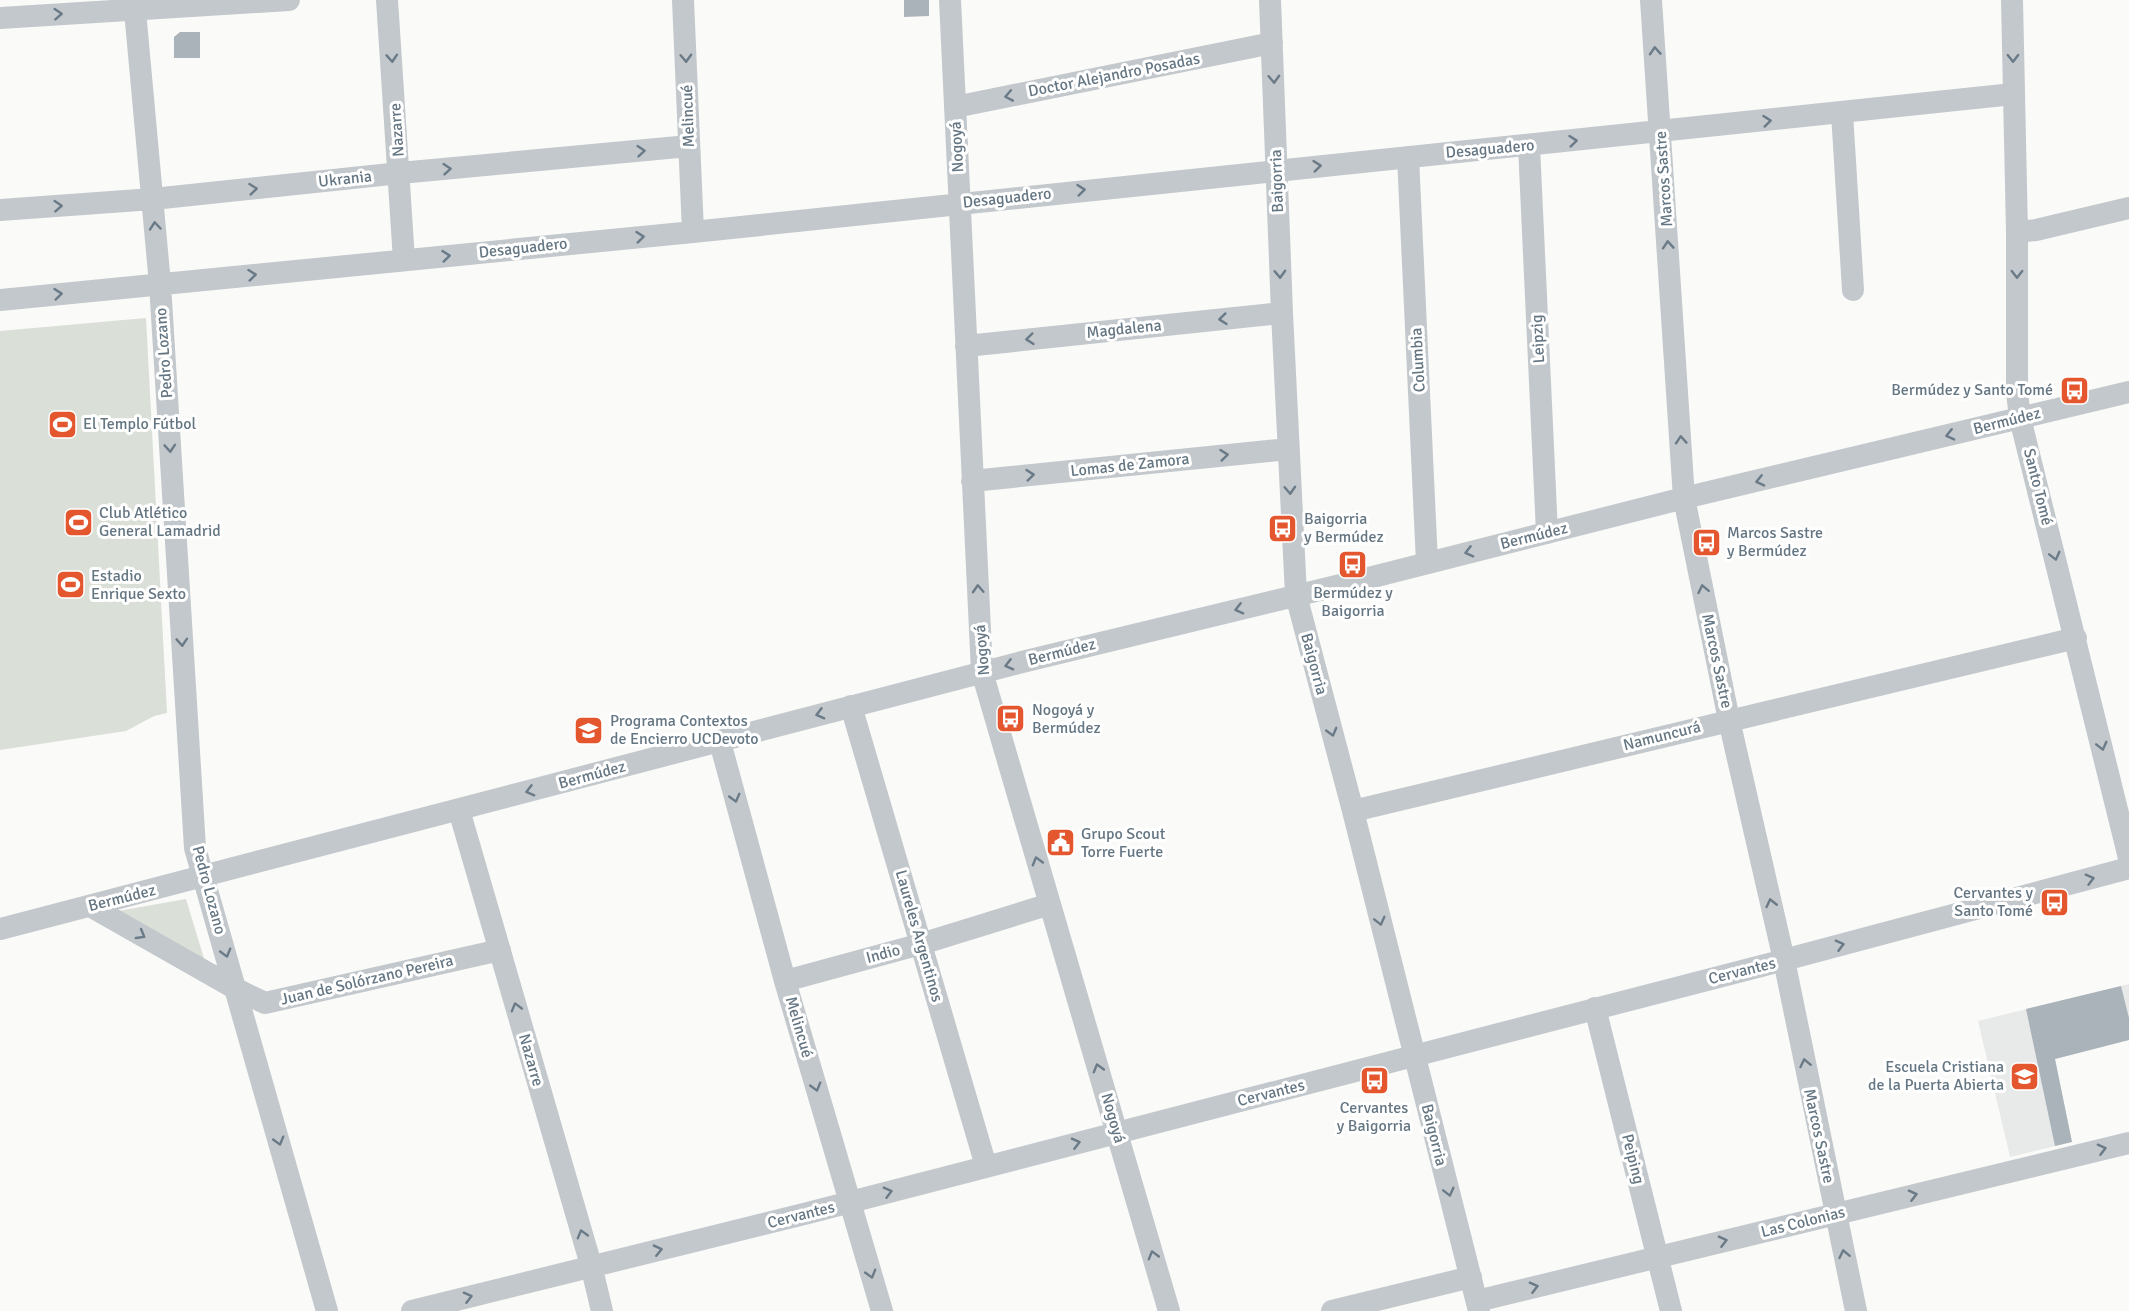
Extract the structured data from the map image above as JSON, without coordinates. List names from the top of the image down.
{
  "streets": {
    "street": [
      "Doctor Alejandro Posadas",
      "Melincué",
      "Nazarre",
      "Nogoyá",
      "Desaguadero",
      "Ukrania",
      "Marcos Sastre",
      "Baigorria",
      "Magdalena",
      "Leipzig",
      "Pedro Lozano",
      "Columbia",
      "Bermúdez",
      "Lomas de Zamora",
      "Santo Tomé",
      "Namuncurá",
      "Laureles Argentinos",
      "Indio",
      "Cervantes",
      "Juan de Solórzano Pereira",
      "Peiping",
      "Las Colonias"
    ]
  },
  "crossings": [
    ["Doctor Alejandro Posadas", "Nogoyá"],
    ["Doctor Alejandro Posadas", "Baigorria"],
    ["Melincué", "Desaguadero"],
    ["Melincué", "Ukrania"],
    ["Melincué", "Bermúdez"],
    ["Melincué", "Indio"],
    ["Melincué", "Cervantes"],
    ["Nazarre", "Desaguadero"],
    ["Nazarre", "Ukrania"],
    ["Nazarre", "Bermúdez"],
    ["Nazarre", "Cervantes"],
    ["Nazarre", "Juan de Solórzano Pereira"],
    ["Nogoyá", "Desaguadero"],
    ["Nogoyá", "Magdalena"],
    ["Nogoyá", "Bermúdez"],
    ["Nogoyá", "Lomas de Zamora"],
    ["Nogoyá", "Indio"],
    ["Nogoyá", "Cervantes"],
    ["Desaguadero", "Marcos Sastre"],
    ["Desaguadero", "Baigorria"],
    ["Desaguadero", "Leipzig"],
    ["Desaguadero", "Pedro Lozano"],
    ["Desaguadero", "Columbia"],
    ["Desaguadero", "Santo Tomé"],
    ["Ukrania", "Pedro Lozano"],
    ["Marcos Sastre", "Bermúdez"],
    ["Marcos Sastre", "Namuncurá"],
    ["Marcos Sastre", "Cervantes"],
    ["Marcos Sastre", "Las Colonias"],
    ["Baigorria", "Magdalena"],
    ["Baigorria", "Bermúdez"],
    ["Baigorria", "Lomas de Zamora"],
    ["Baigorria", "Namuncurá"],
    ["Baigorria", "Cervantes"],
    ["Baigorria", "Las Colonias"],
    ["Leipzig", "Bermúdez"],
    ["Pedro Lozano", "Bermúdez"],
    ["Pedro Lozano", "Juan de Solórzano Pereira"],
    ["Columbia", "Bermúdez"],
    ["Bermúdez", "Santo Tomé"],
    ["Bermúdez", "Laureles Argentinos"],
    ["Santo Tomé", "Namuncurá"],
    ["Laureles Argentinos", "Indio"],
    ["Laureles Argentinos", "Cervantes"],
    ["Cervantes", "Peiping"],
    ["Peiping", "Las Colonias"]
  ],
  "one_way": [
    "Doctor Alejandro Posadas",
    "Melincué",
    "Nogoyá",
    "Desaguadero",
    "Marcos Sastre",
    "Baigorria",
    "Magdalena",
    "Pedro Lozano",
    "Bermúdez",
    "Lomas de Zamora",
    "Santo Tomé",
    "Cervantes",
    "Las Colonias"
  ],
  "places": {
    "bus stop": [
      "Bermúdez y Santo Tomé",
      "Baigorria y Bermúdez",
      "Marcos Sastre y Bermúdez",
      "Bermúdez y Baigorria",
      "Nogoyá y Bermúdez",
      "Cervantes y Santo Tomé",
      "Cervantes y Baigorria"
    ],
    "sports": ["El Templo Fútbol", "Club Atlético General Lamadrid", "Estadio Enrique Sexto"],
    "school or university": ["Programa Contextos de Encierro UCDevoto", "Escuela Cristiana de la Puerta Abierta"],
    "public building": ["Grupo Scout Torre Fuerte"]
  }
}
